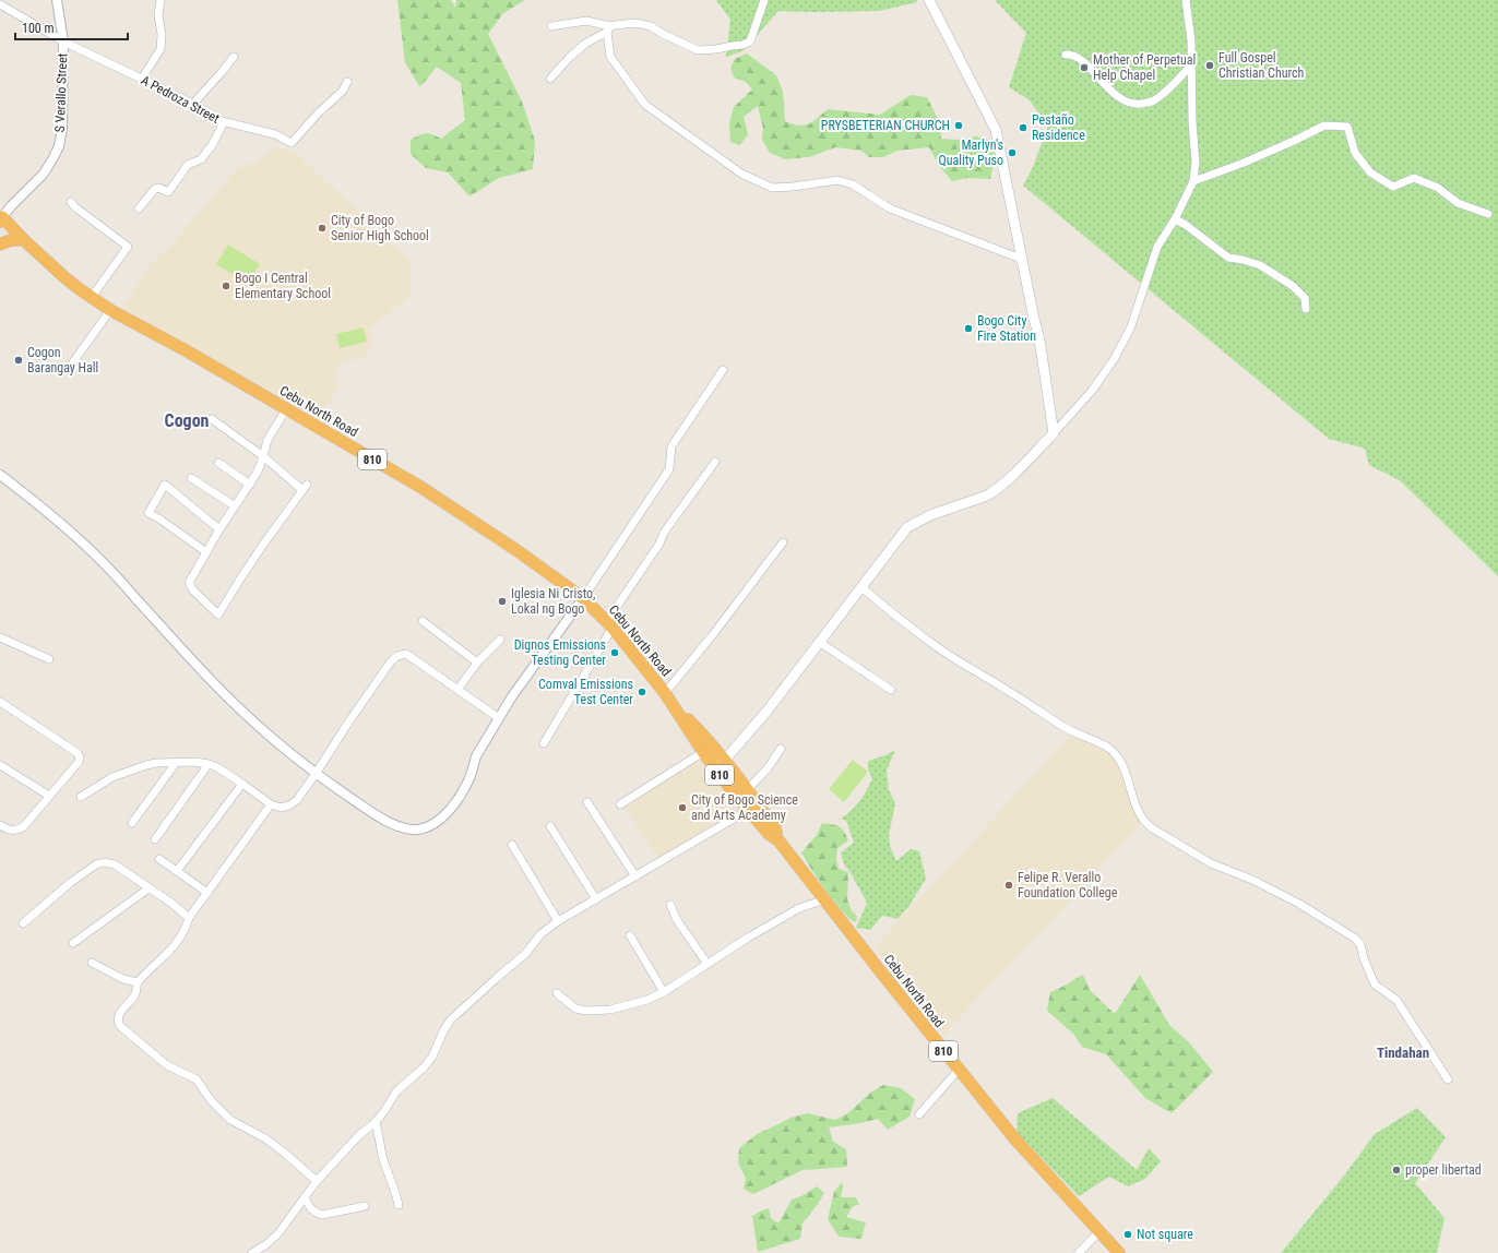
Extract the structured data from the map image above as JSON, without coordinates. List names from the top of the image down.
{
  "streets": {
    "highway": ["Cebu North Road", "810"],
    "street": ["S Verallo Street", "A Pedroza Street"]
  },
  "crossings": [
    ["S Verallo Street", "A Pedroza Street"],
    ["S Verallo Street", "Cebu North Road"]
  ],
  "districts": ["Cogon", "Tindahan"],
  "places": [
    "Full Gospel Christian Church",
    "Mother of Perpetual Help Chapel",
    "PRYSBETERIAN CHURCH",
    "Pestaño Residence",
    "Marlyn's Quality Puso",
    "City of Bogo Senior High School",
    "Bogo I Central Elementary School",
    "Bogo City Fire Station",
    "Cogon Barangay Hall",
    "Iglesia Ni Cristo, Lokal ng Bogo",
    "Dignos Emissions Testing Center",
    "Comval Emissions Test Center",
    "City of Bogo Science and Arts Academy",
    "Felipe R. Verallo Foundation College",
    "proper libertad",
    "Not square"
  ],
  "scale_bar": "100 m"
}
